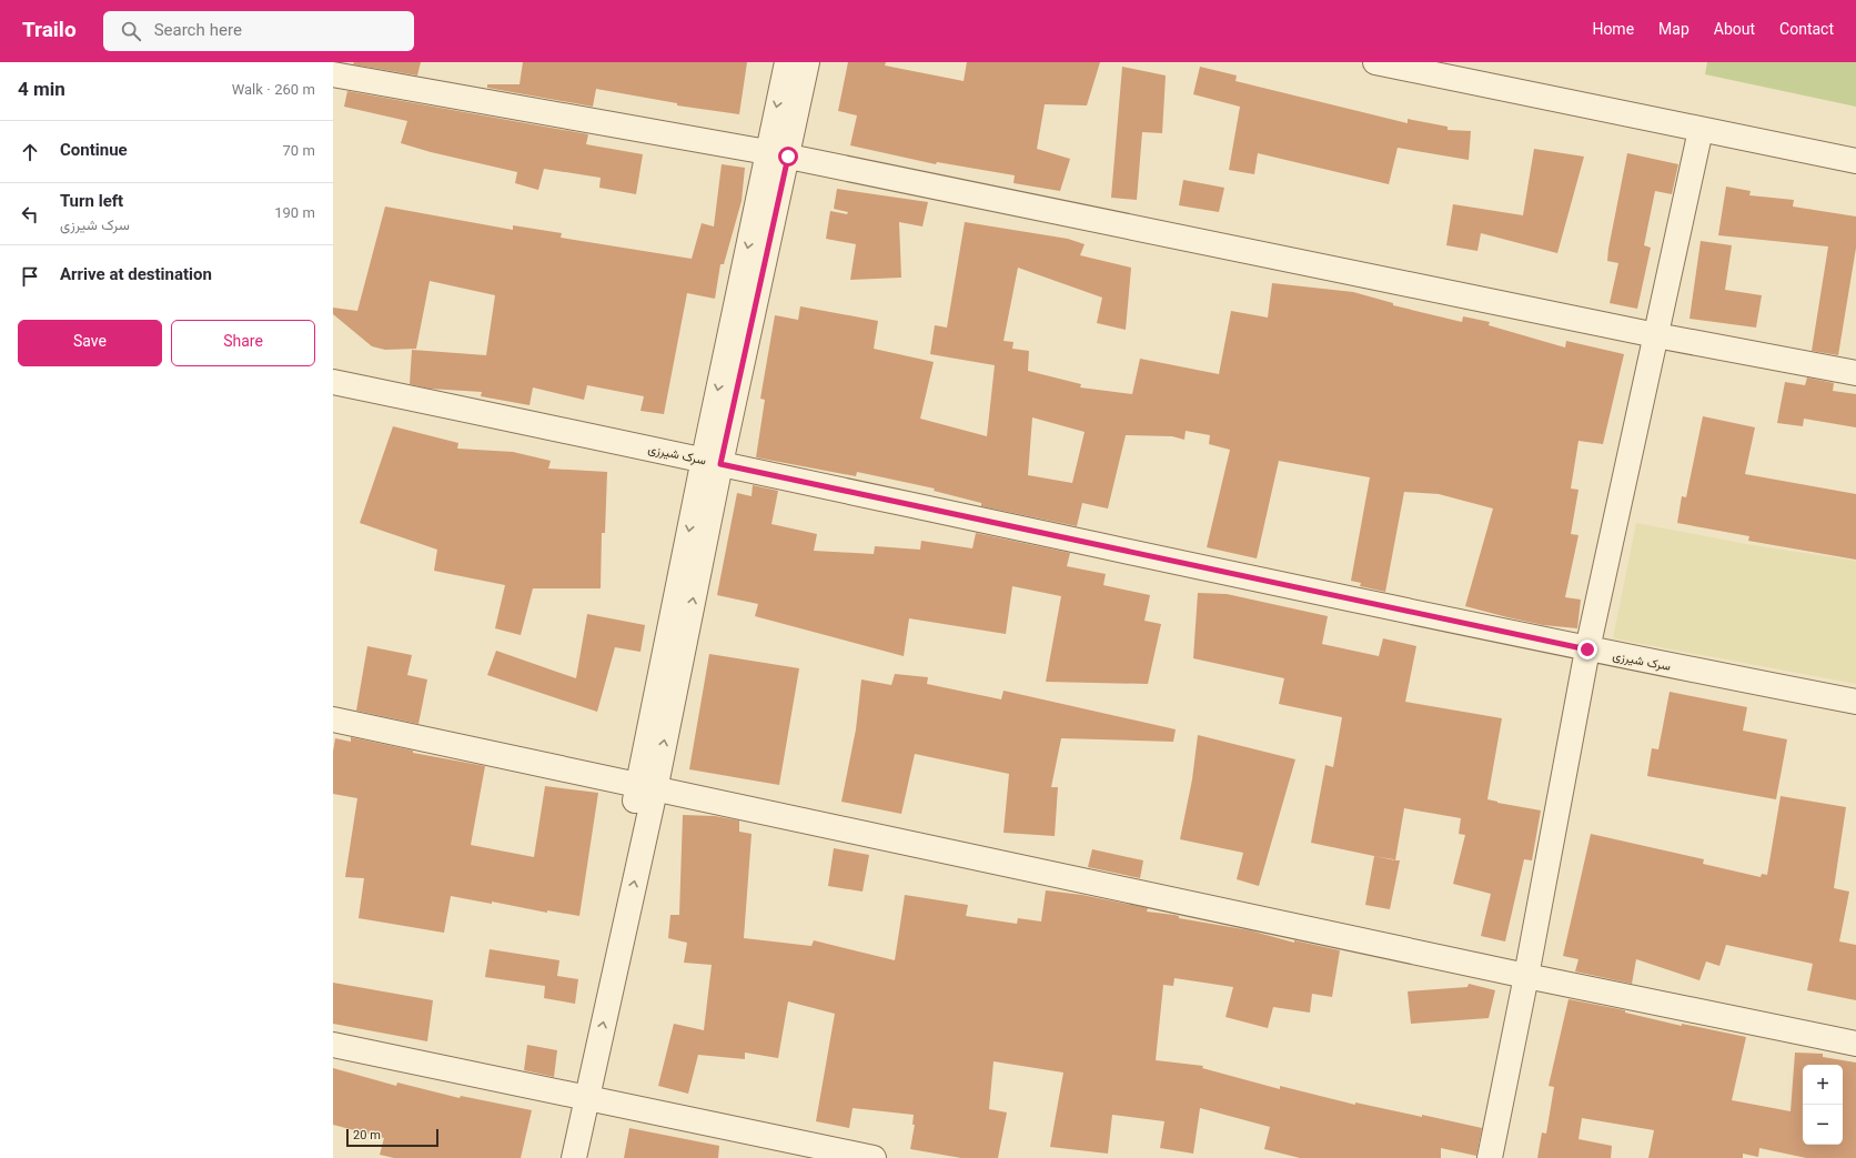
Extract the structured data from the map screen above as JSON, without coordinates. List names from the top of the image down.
{
  "streets": {
    "street": ["سرک شیرزی"]
  },
  "scale_bar": "20 m",
  "page": {
    "header": "Trailo",
    "search": "Search here",
    "nav": [
      "Home",
      "Map",
      "About",
      "Contact"
    ],
    "heading": ["4 min", "Walk · 260 m"],
    "list": [
      ["Continue", "70 m"],
      ["Turn left", "سرک شیرزی", "190 m"],
      "Arrive at destination"
    ],
    "buttons": ["Save", "Share"],
    "map_buttons": ["+", "−"],
    "scale": "20 m"
  }
}
